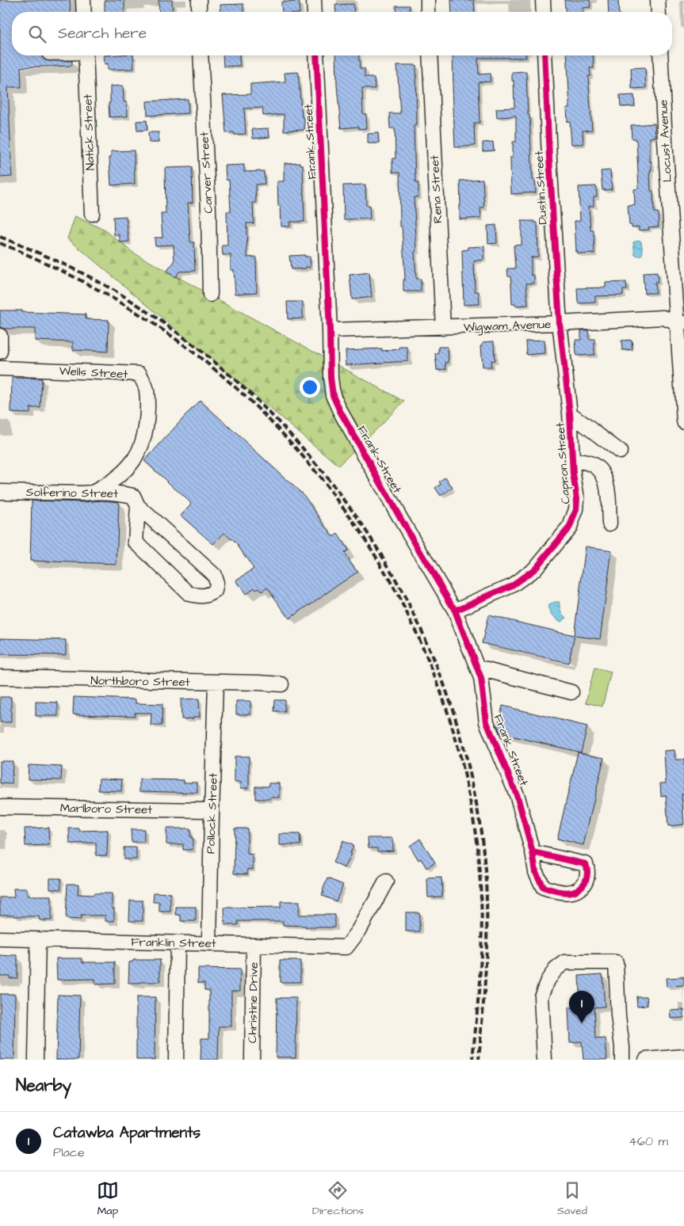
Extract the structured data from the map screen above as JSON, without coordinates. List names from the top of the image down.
{
  "streets": {
    "street": [
      "Natick Street",
      "Locust Avenue",
      "Frank Street",
      "Carver Street",
      "Dustin Street",
      "Rena Street",
      "Wigwam Avenue",
      "Wells Street",
      "Capron Street",
      "Solferino Street",
      "Northboro Street",
      "Marlboro Street",
      "Pollock Street",
      "Franklin Street",
      "Christine Drive"
    ]
  },
  "crossings": [
    ["Locust Avenue", "Wigwam Avenue"],
    ["Frank Street", "Wigwam Avenue"],
    ["Frank Street", "Capron Street"],
    ["Dustin Street", "Wigwam Avenue"],
    ["Dustin Street", "Capron Street"],
    ["Rena Street", "Wigwam Avenue"],
    ["Wigwam Avenue", "Capron Street"],
    ["Wells Street", "Solferino Street"],
    ["Northboro Street", "Pollock Street"],
    ["Marlboro Street", "Pollock Street"],
    ["Pollock Street", "Franklin Street"],
    ["Franklin Street", "Christine Drive"]
  ],
  "page": {
    "search": "Search here",
    "pins": "1",
    "heading": "Nearby",
    "list": [
      {
        "mark": "1",
        "name": "Catawba Apartments",
        "note": "Place",
        "value": "460 m"
      }
    ],
    "nav": ["Map", "Directions", "Saved"]
  }
}
